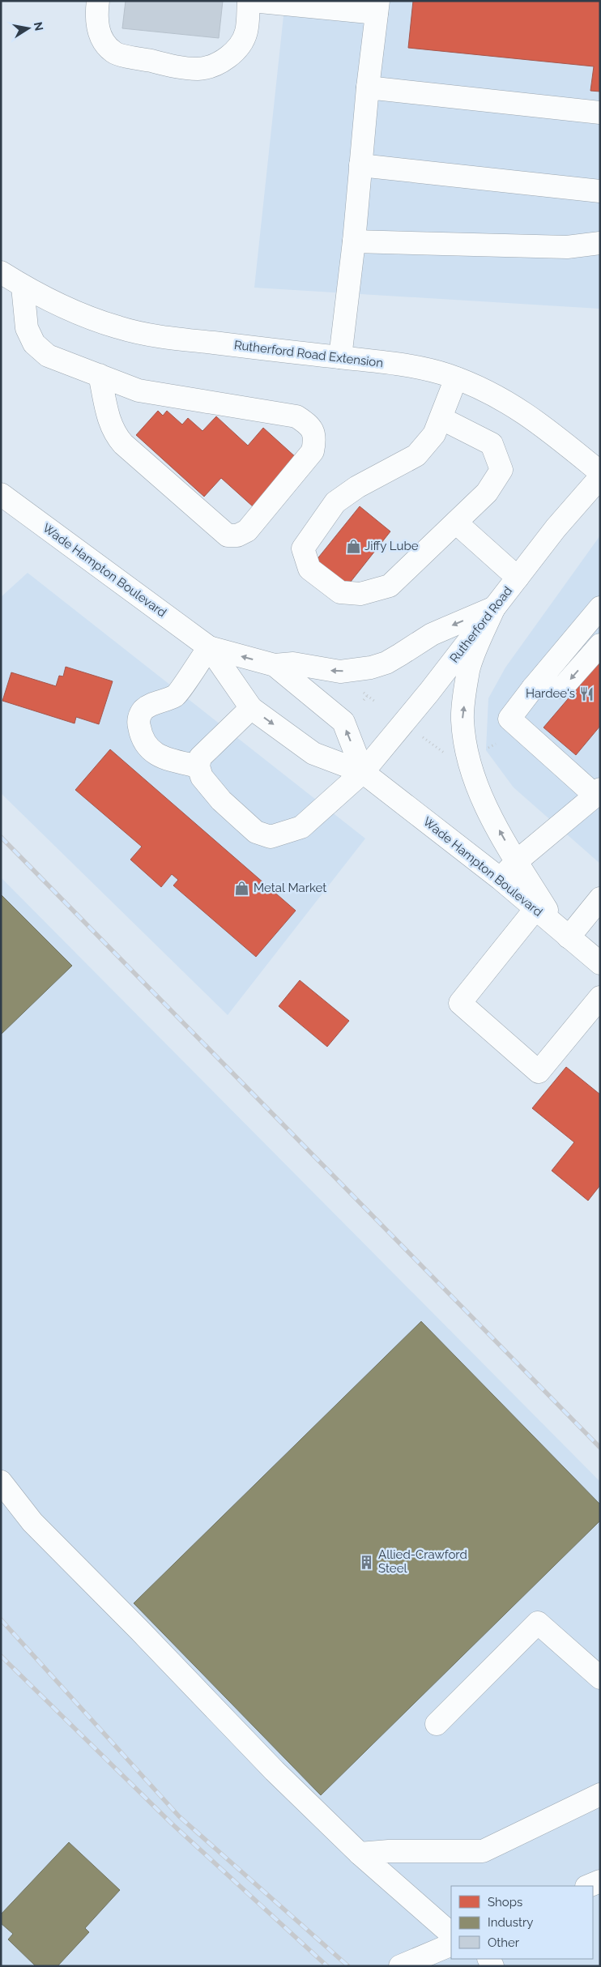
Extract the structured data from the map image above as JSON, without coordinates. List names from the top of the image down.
{
  "streets": {
    "main road": ["Rutherford Road Extension", "Wade Hampton Boulevard", "Rutherford Road"]
  },
  "crossings": [
    ["Wade Hampton Boulevard", "Rutherford Road"]
  ],
  "places": {
    "shop": ["Jiffy Lube", "Metal Market"],
    "restaurant": ["Hardee's"],
    "building": ["Allied-Crawford Steel"]
  },
  "legend": ["Shops", "Industry", "Other"],
  "north": "right"
}
